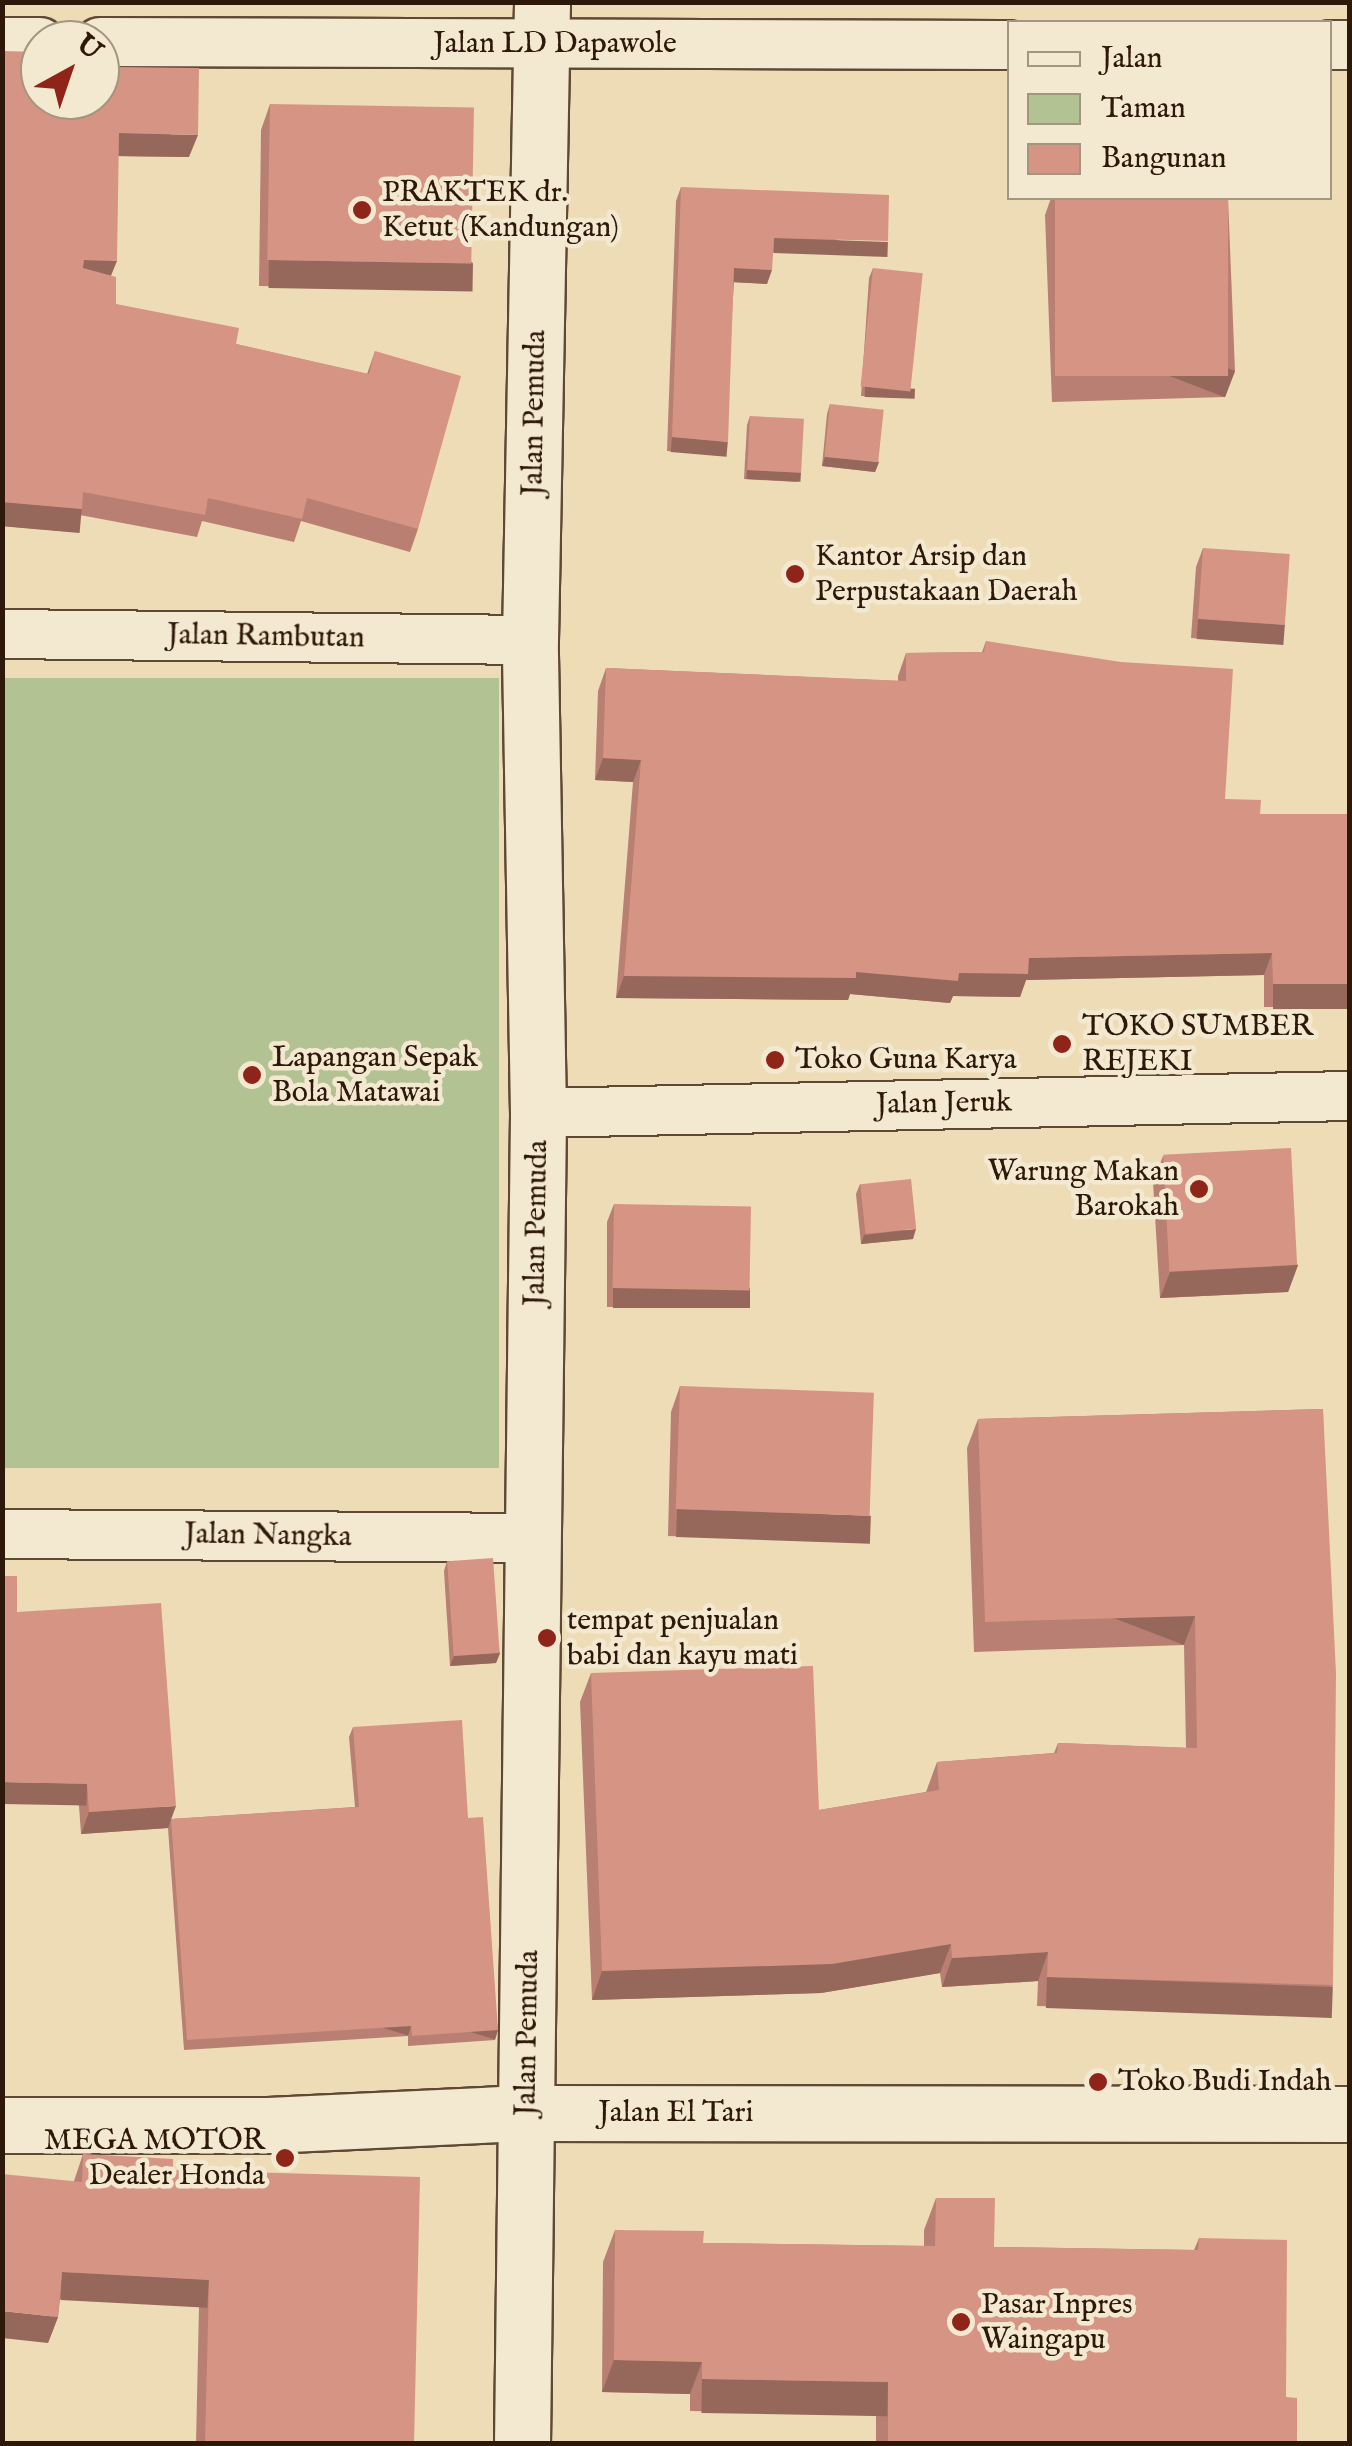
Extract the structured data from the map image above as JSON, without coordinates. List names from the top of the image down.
{
  "streets": {
    "street": [
      "Jalan LD Dapawole",
      "Jalan Pemuda",
      "Jalan Rambutan",
      "Jalan Jeruk",
      "Jalan Nangka",
      "Jalan El Tari"
    ]
  },
  "crossings": [
    ["Jalan LD Dapawole", "Jalan Pemuda"],
    ["Jalan Pemuda", "Jalan Rambutan"],
    ["Jalan Pemuda", "Jalan Jeruk"],
    ["Jalan Pemuda", "Jalan Nangka"],
    ["Jalan Pemuda", "Jalan El Tari"]
  ],
  "places": [
    "PRAKTEK dr. Ketut (Kandungan)",
    "Kantor Arsip dan Perpustakaan Daerah",
    "TOKO SUMBER REJEKI",
    "Toko Guna Karya",
    "Lapangan Sepak Bola Matawai",
    "Warung Makan Barokah",
    "tempat penjualan babi dan kayu mati",
    "Toko Budi Indah",
    "MEGA MOTOR Dealer Honda",
    "Pasar Inpres Waingapu"
  ],
  "legend": ["Jalan", "Taman", "Bangunan"],
  "north": "top right"
}
